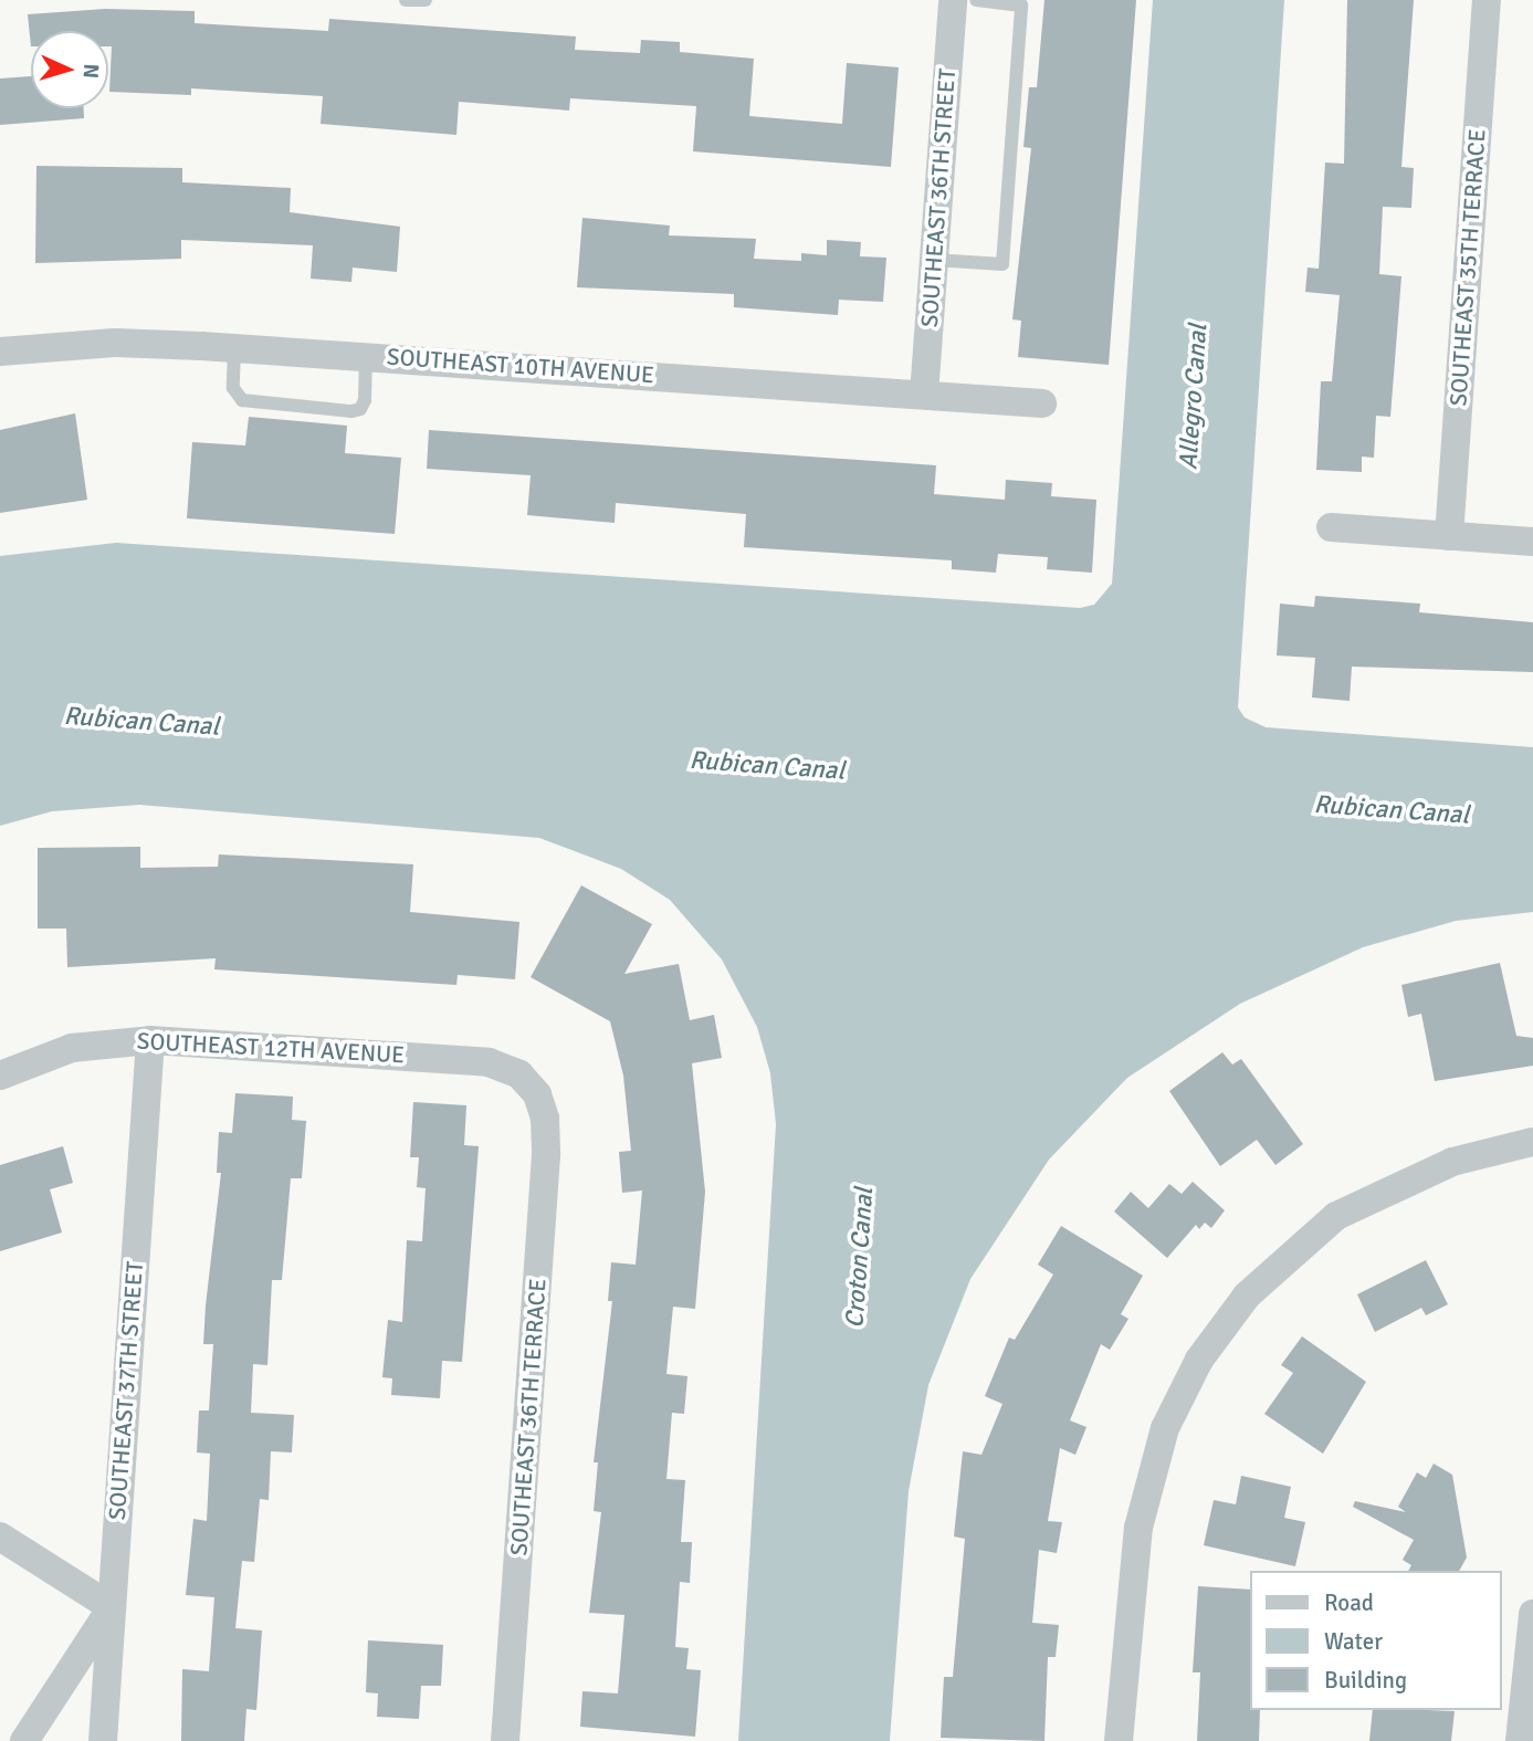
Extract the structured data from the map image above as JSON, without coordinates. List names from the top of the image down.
{
  "streets": {
    "street": [
      "SOUTHEAST 36TH STREET",
      "SOUTHEAST 35TH TERRACE",
      "SOUTHEAST 10TH AVENUE",
      "SOUTHEAST 12TH AVENUE",
      "SOUTHEAST 37TH STREET",
      "SOUTHEAST 36TH TERRACE"
    ]
  },
  "crossings": [
    ["SOUTHEAST 36TH STREET", "SOUTHEAST 10TH AVENUE"],
    ["SOUTHEAST 12TH AVENUE", "SOUTHEAST 37TH STREET"],
    ["SOUTHEAST 12TH AVENUE", "SOUTHEAST 36TH TERRACE"]
  ],
  "water": ["Allegro Canal", "Rubican Canal", "Croton Canal"],
  "legend": ["Road", "Water", "Building"],
  "north": "right"
}
